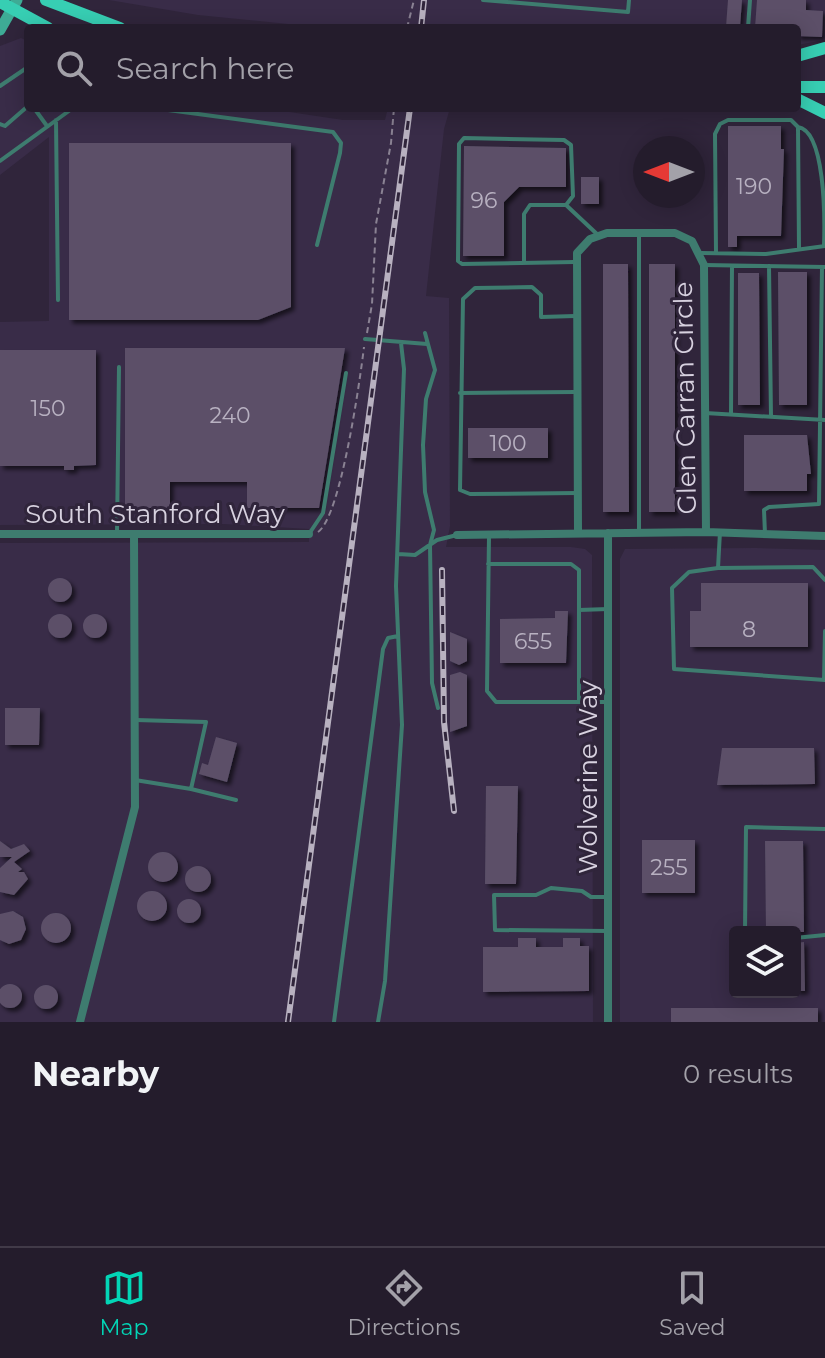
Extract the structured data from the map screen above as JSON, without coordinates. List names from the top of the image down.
{
  "streets": {
    "street": ["Glen Carran Circle", "South Stanford Way", "Wolverine Way"]
  },
  "house_numbers": [
    "190",
    "96",
    "150",
    "240",
    "100",
    "8",
    "655",
    "255"
  ],
  "north": "left",
  "page": {
    "search": "Search here",
    "heading": ["Nearby", "0 results"],
    "nav": ["Map", "Directions", "Saved"]
  }
}
